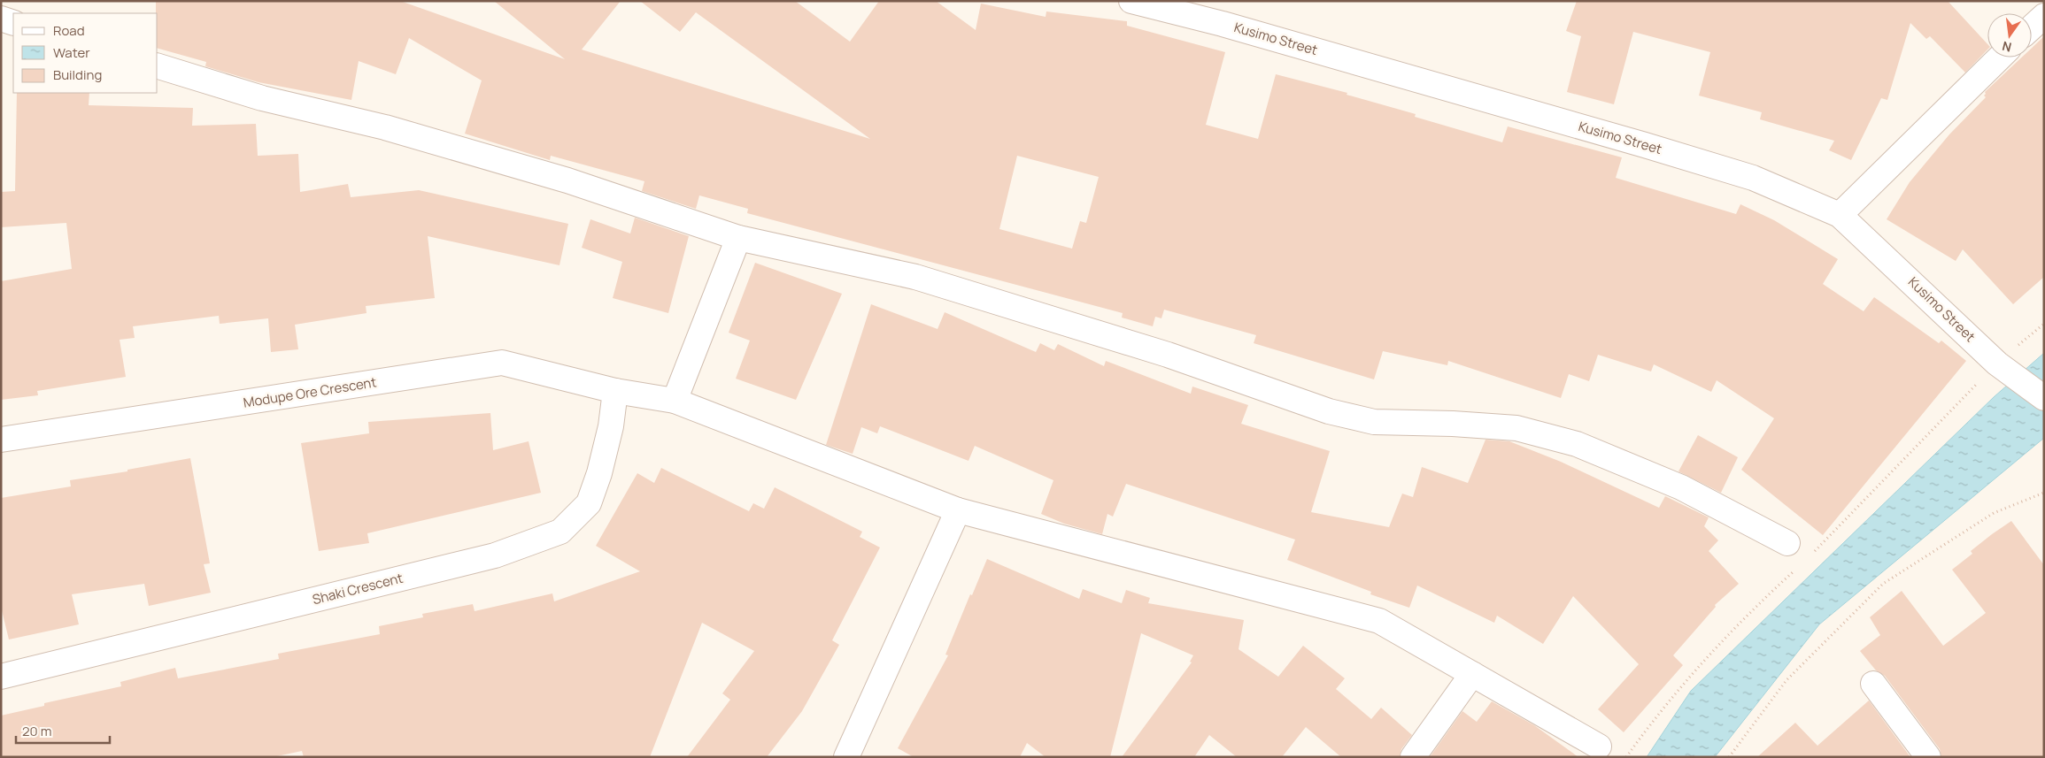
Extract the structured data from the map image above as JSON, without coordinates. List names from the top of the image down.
{
  "streets": {
    "street": ["Kusimo Street", "Modupe Ore Crescent", "Shaki Crescent"]
  },
  "crossings": [
    ["Modupe Ore Crescent", "Shaki Crescent"]
  ],
  "legend": ["Road", "Water", "Building"],
  "scale_bar": "20 m",
  "north": "bottom"
}
